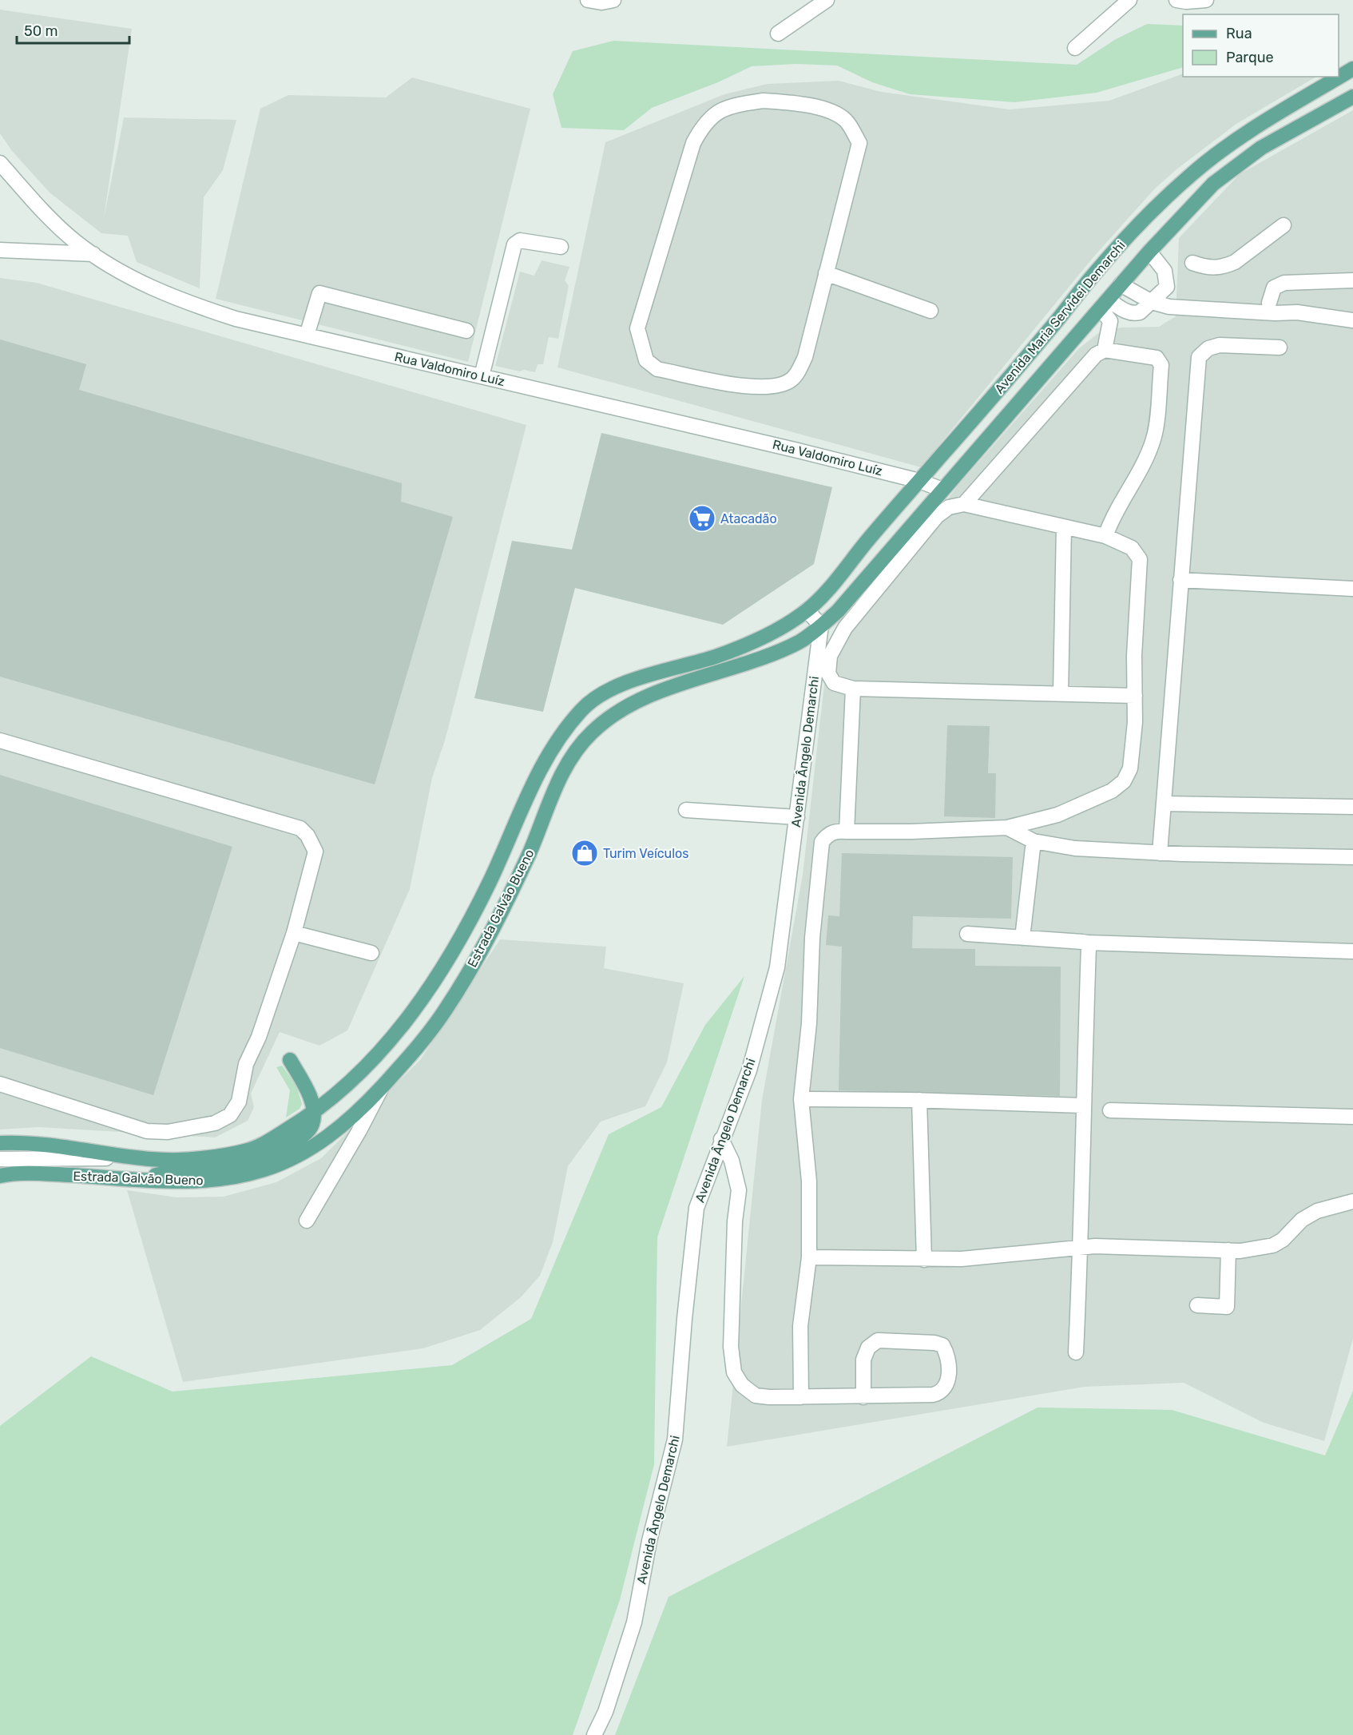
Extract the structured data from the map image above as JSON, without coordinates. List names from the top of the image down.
{
  "streets": {
    "main road": ["Avenida Maria Servidei Demarchi", "Estrada Galvão Bueno"],
    "street": ["Rua Valdomiro Luíz", "Avenida Ângelo Demarchi"]
  },
  "crossings": [
    ["Avenida Maria Servidei Demarchi", "Rua Valdomiro Luíz"],
    ["Avenida Maria Servidei Demarchi", "Avenida Ângelo Demarchi"],
    ["Avenida Maria Servidei Demarchi", "Estrada Galvão Bueno"],
    ["Avenida Ângelo Demarchi", "Estrada Galvão Bueno"]
  ],
  "places": {
    "supermarket": ["Atacadão"],
    "shop": ["Turim Veículos"]
  },
  "legend": ["Rua", "Parque"],
  "scale_bar": "50 m"
}
